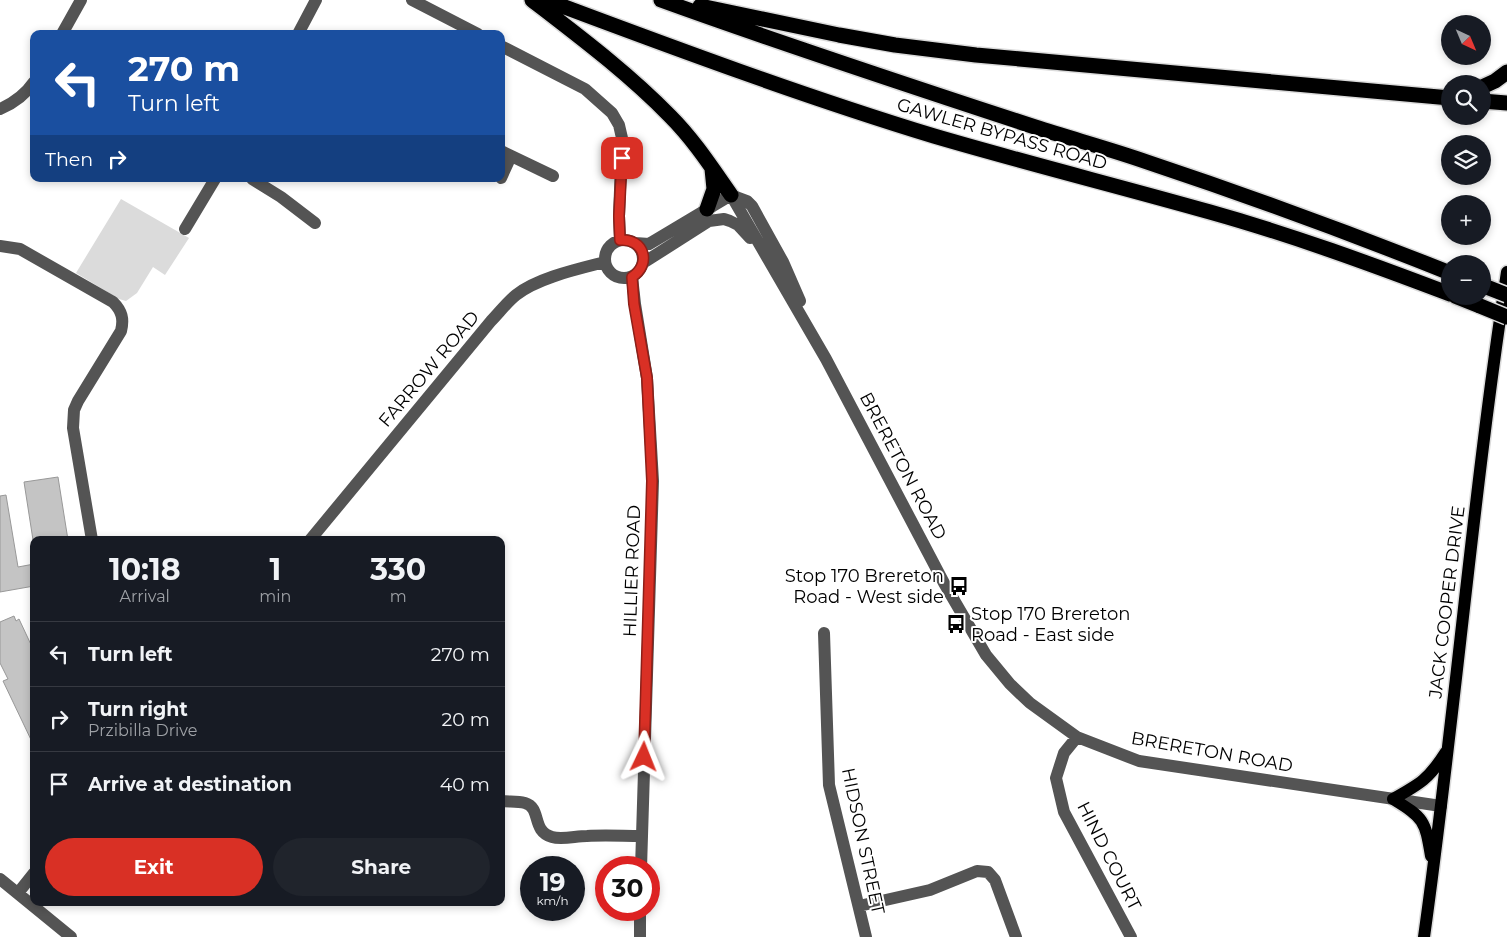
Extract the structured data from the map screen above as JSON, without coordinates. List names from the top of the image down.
{
  "streets": {
    "highway": ["GAWLER BYPASS ROAD"],
    "main road": ["JACK COOPER DRIVE"],
    "street": [
      "FARROW ROAD",
      "BRERETON ROAD",
      "HILLIER ROAD",
      "HIDSON STREET",
      "HIND COURT"
    ]
  },
  "crossings": [
    ["FARROW ROAD", "BRERETON ROAD"],
    ["FARROW ROAD", "HILLIER ROAD"],
    ["BRERETON ROAD", "HILLIER ROAD"],
    ["BRERETON ROAD", "JACK COOPER DRIVE"],
    ["BRERETON ROAD", "HIND COURT"]
  ],
  "places": {
    "bus stop": ["Stop 170 Brereton Road - West side", "Stop 170 Brereton Road - East side"]
  },
  "north": "bottom right",
  "page": {
    "map_buttons": ["+", "−"],
    "turn": ["270 m", "Turn left"],
    "then": "Then",
    "eta": [
      "10:18",
      "Arrival",
      "1",
      "min",
      "330",
      "m"
    ],
    "list": [
      {
        "name": "Turn left",
        "value": "270 m"
      },
      {
        "name": "Turn right",
        "note": "Przibilla Drive",
        "value": "20 m"
      },
      {
        "name": "Arrive at destination",
        "value": "40 m"
      }
    ],
    "buttons": ["Exit", "Share"],
    "speed": "19 km/h",
    "limit": "30"
  }
}
